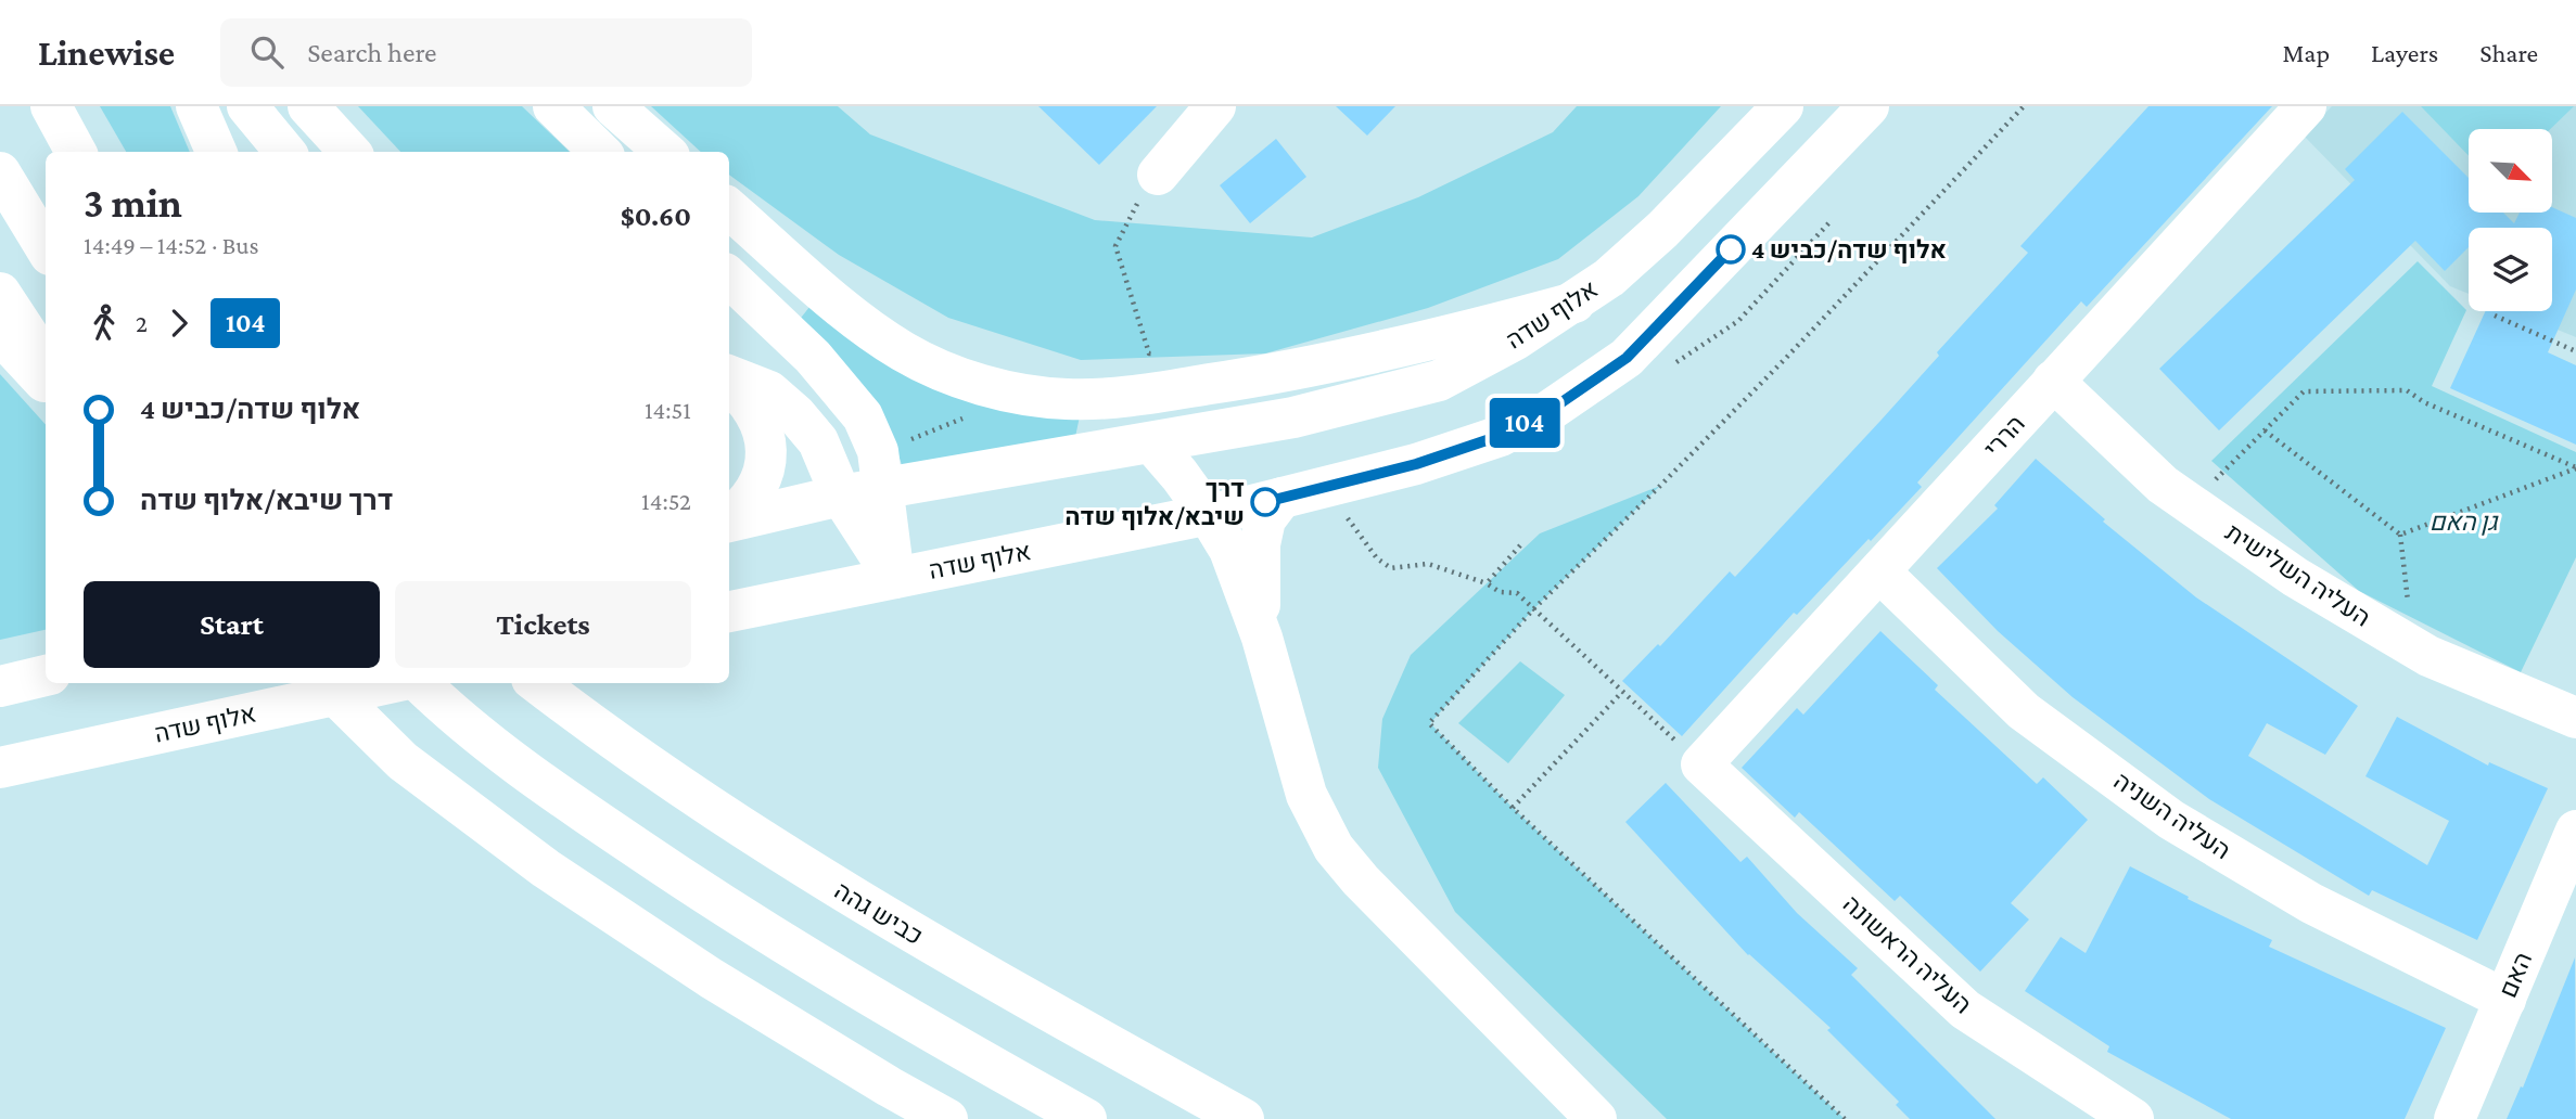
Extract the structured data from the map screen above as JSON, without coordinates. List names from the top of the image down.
{
  "streets": {
    "main road": [
      "אלוף שדה",
      "הררי",
      "העליה השלישית",
      "העליה השניה",
      "כביש גהה",
      "העליה הראשונה",
      "האם"
    ]
  },
  "crossings": [
    ["הררי", "העליה השלישית"],
    ["הררי", "העליה השניה"],
    ["הררי", "העליה הראשונה"],
    ["העליה השניה", "האם"]
  ],
  "parks": ["גן האם"],
  "places": ["אלוף שדה/כביש 4", "דרך שיבא/אלוף שדה"],
  "lines": ["bus line 104"],
  "north": "bottom right",
  "page": {
    "header": "Linewise",
    "search": "Search here",
    "nav": ["Map", "Layers", "Share"],
    "on_map": "104",
    "heading": ["3 min", "14:49 – 14:52 · Bus", "$0.60"],
    "legs": ["2", "104"],
    "list": [
      {
        "name": "אלוף שדה/כביש 4",
        "value": "14:51"
      },
      {
        "name": "דרך שיבא/אלוף שדה",
        "value": "14:52"
      }
    ],
    "buttons": ["Start", "Tickets"]
  }
}
